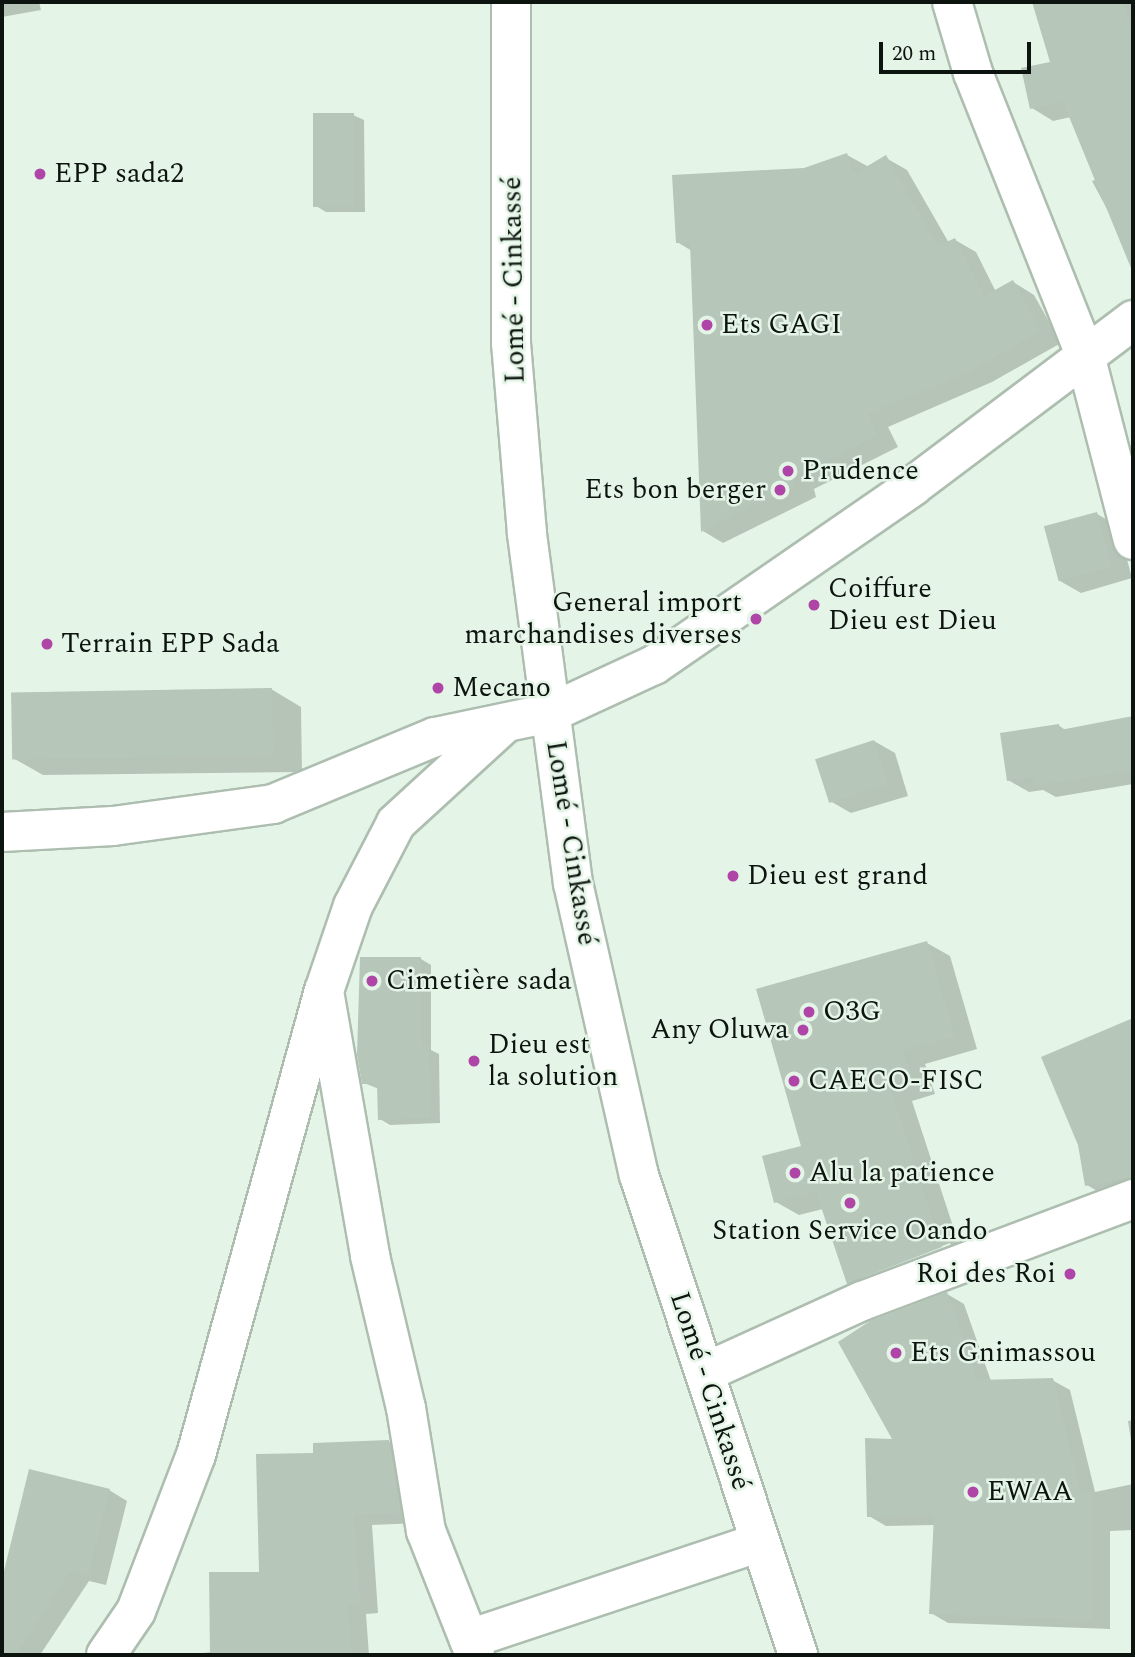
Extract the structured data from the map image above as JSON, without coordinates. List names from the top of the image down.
{
  "streets": {
    "main road": ["Lomé - Cinkassé"]
  },
  "places": [
    "EPP sada2",
    "Ets GAGI",
    "Prudence",
    "Ets bon berger",
    "Coiffure Dieu est Dieu",
    "General import marchandises diverses",
    "Terrain EPP Sada",
    "Mecano",
    "Dieu est grand",
    "Cimetière sada",
    "O3G",
    "Any Oluwa",
    "Dieu est la solution",
    "CAECO-FISC",
    "Alu la patience",
    "Station Service Oando",
    "Roi des Roi",
    "Ets Gnimassou",
    "EWAA"
  ],
  "scale_bar": "20 m"
}
